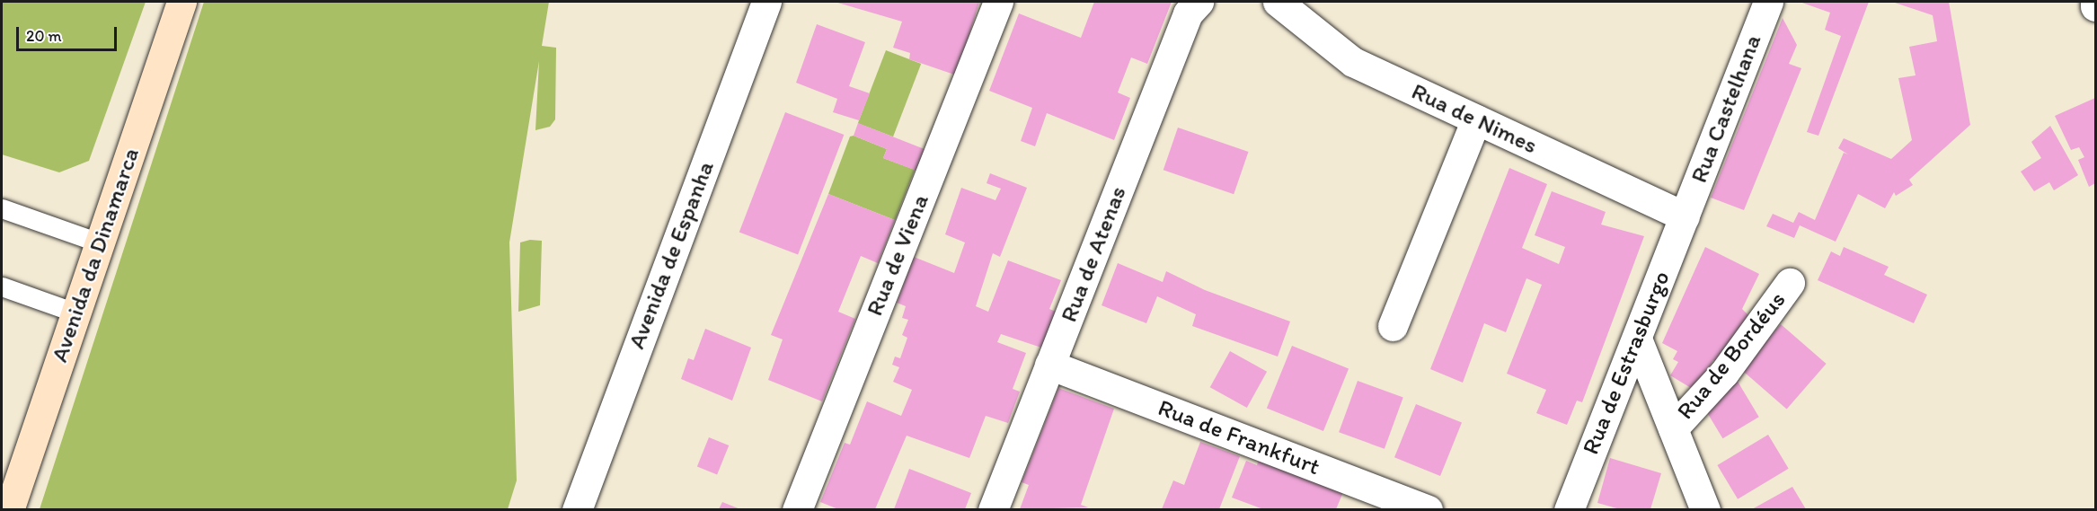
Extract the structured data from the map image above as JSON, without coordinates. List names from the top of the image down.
{
  "streets": {
    "main road": ["Avenida da Dinamarca"],
    "street": [
      "Rua Castelhana",
      "Rua de Nimes",
      "Rua de Atenas",
      "Avenida de Espanha",
      "Rua de Viena",
      "Rua de Bordéus",
      "Rua de Estrasburgo",
      "Rua de Frankfurt"
    ]
  },
  "crossings": [
    ["Rua Castelhana", "Rua de Nimes"],
    ["Rua Castelhana", "Rua de Estrasburgo"],
    ["Rua de Nimes", "Rua de Estrasburgo"],
    ["Rua de Atenas", "Rua de Frankfurt"]
  ],
  "scale_bar": "20 m"
}
